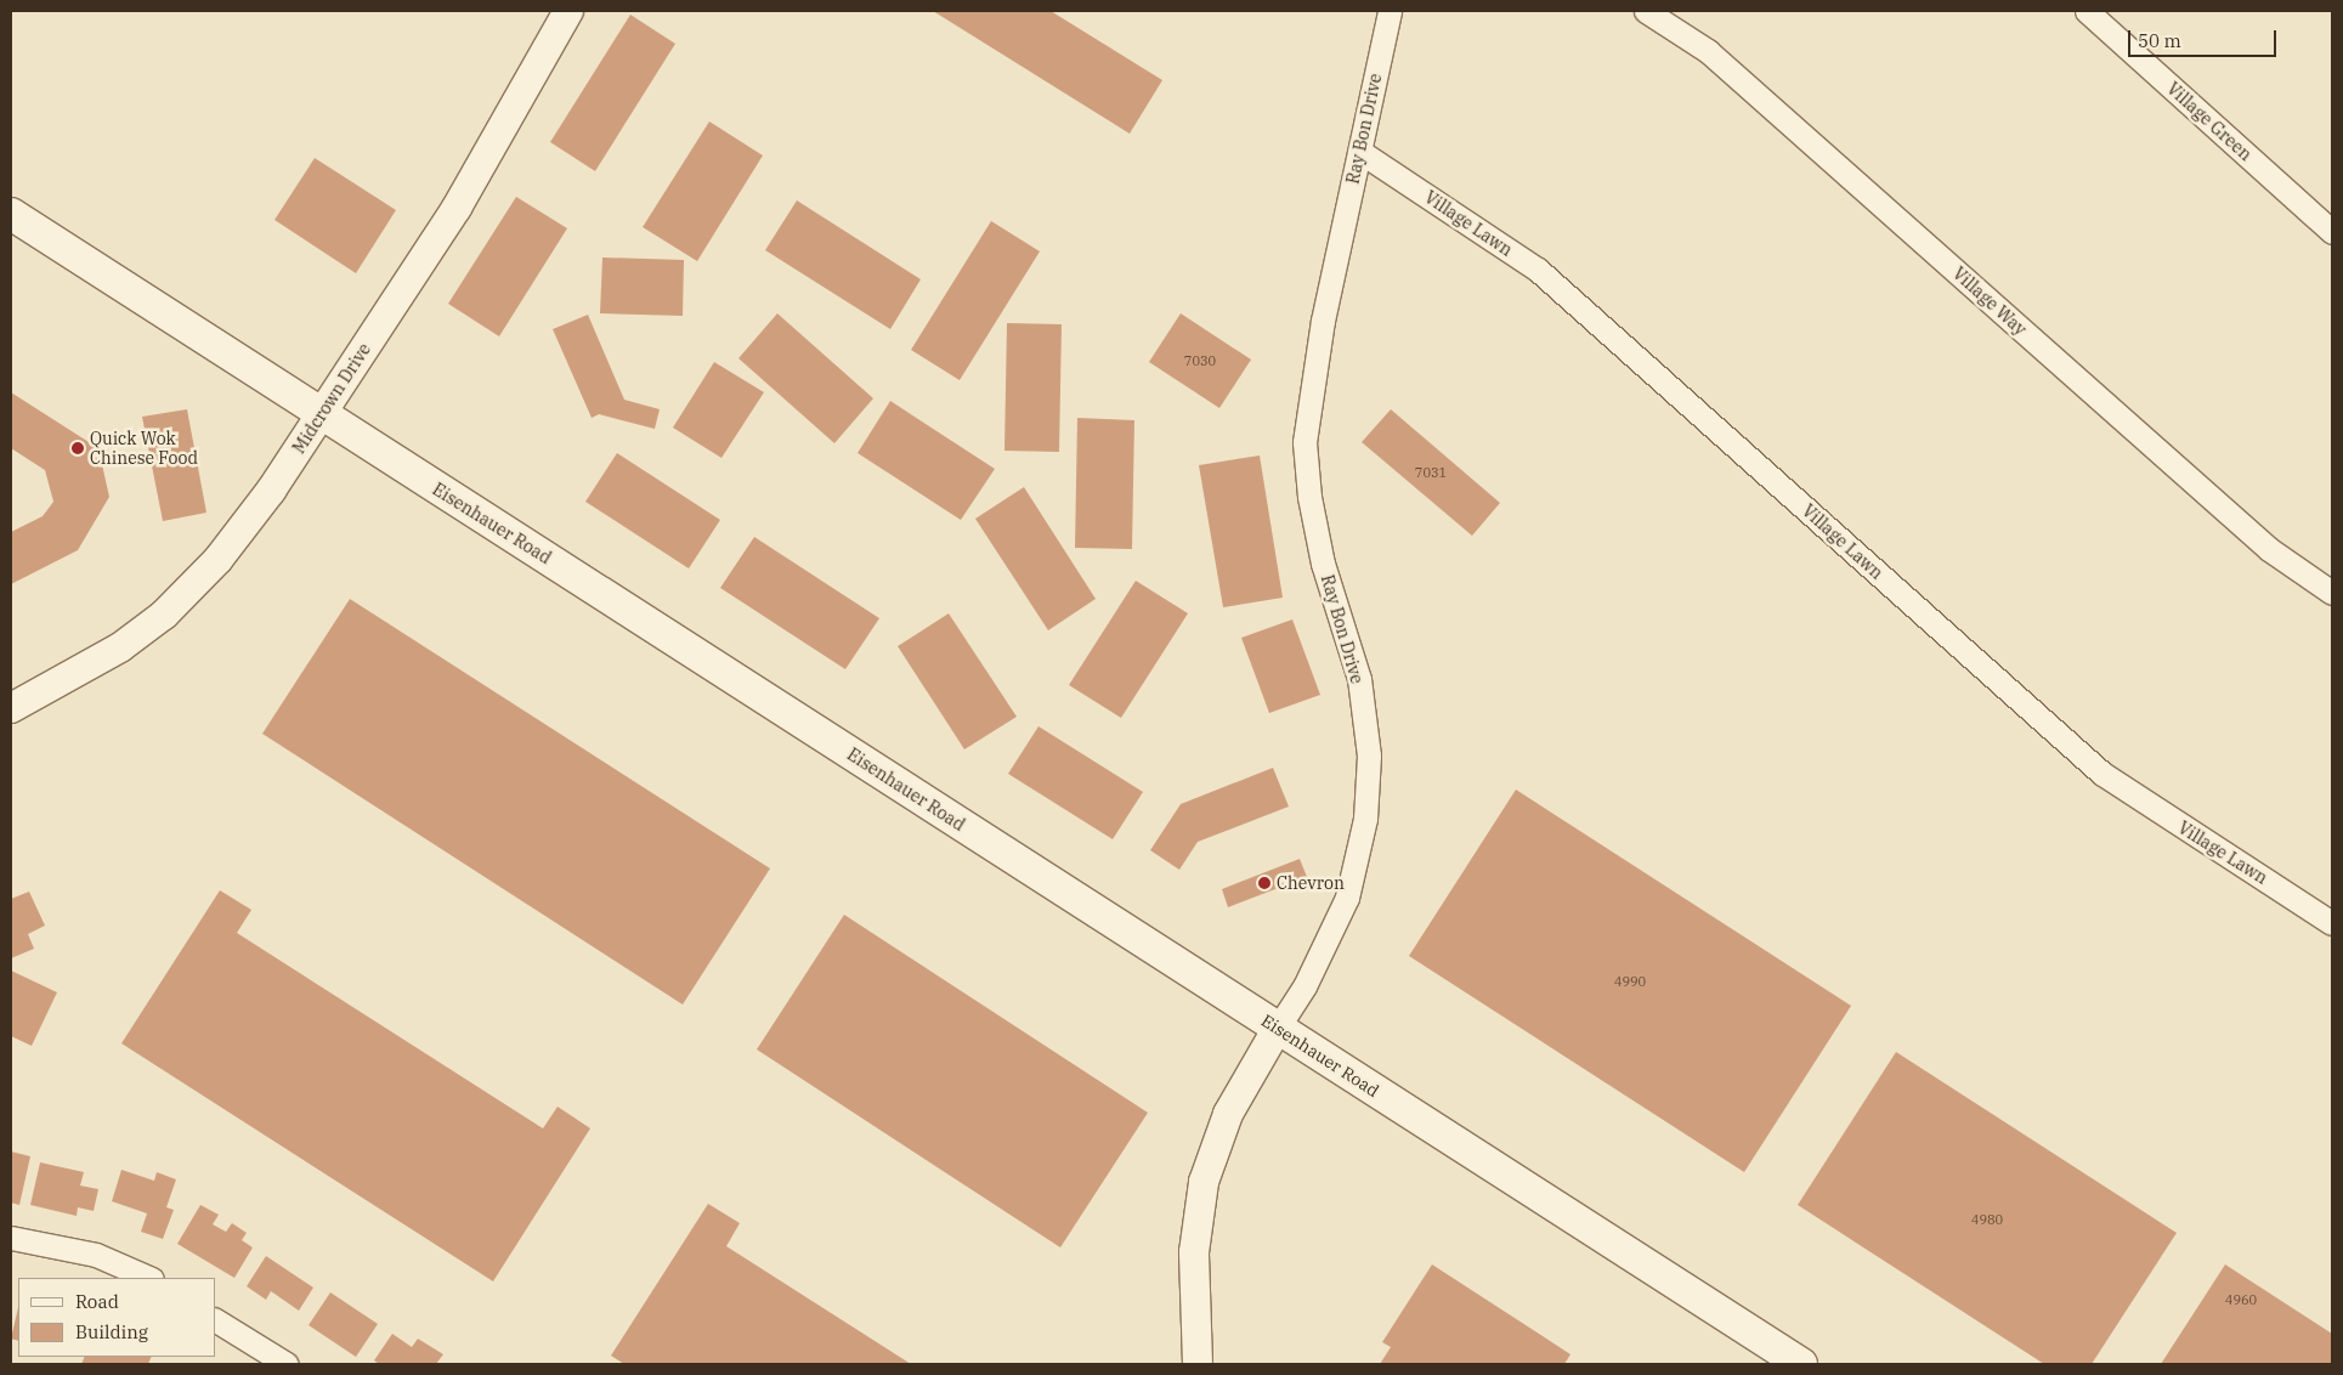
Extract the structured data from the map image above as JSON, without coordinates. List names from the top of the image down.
{
  "streets": {
    "main road": ["Eisenhauer Road"],
    "street": [
      "Village Green",
      "Ray Bon Drive",
      "Village Lawn",
      "Village Way",
      "Midcrown Drive"
    ]
  },
  "crossings": [
    ["Ray Bon Drive", "Village Lawn"],
    ["Ray Bon Drive", "Eisenhauer Road"],
    ["Midcrown Drive", "Eisenhauer Road"]
  ],
  "places": ["Quick Wok Chinese Food", "Chevron"],
  "house_numbers": [
    "7030",
    "7031",
    "4990",
    "4980",
    "4960"
  ],
  "legend": ["Road", "Building"],
  "scale_bar": "50 m"
}
